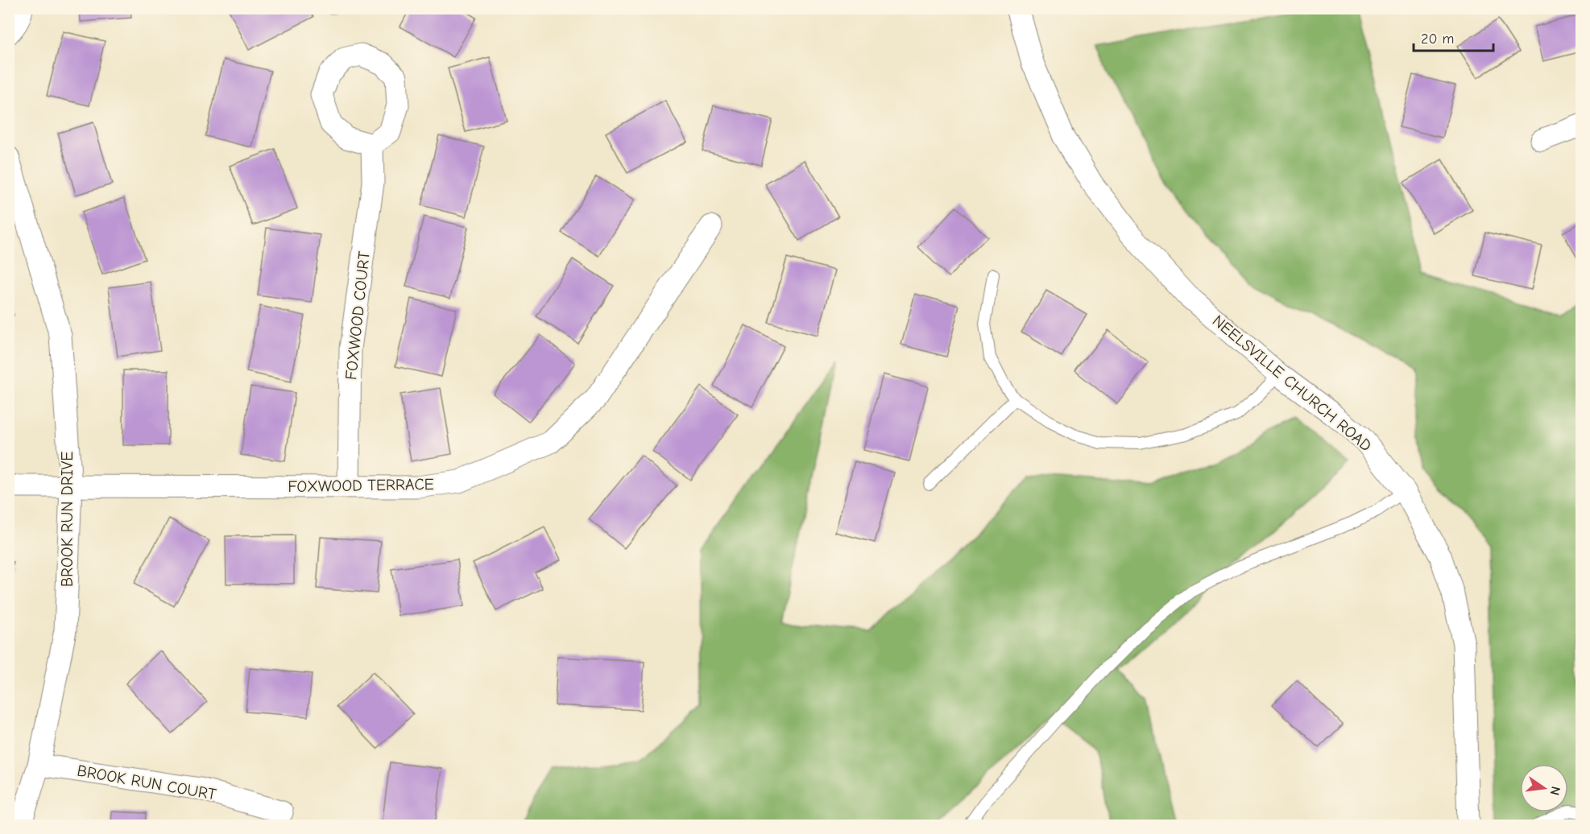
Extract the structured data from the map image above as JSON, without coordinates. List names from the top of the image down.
{
  "streets": {
    "street": [
      "FOXWOOD COURT",
      "NEELSVILLE CHURCH ROAD",
      "FOXWOOD TERRACE",
      "BROOK RUN DRIVE",
      "BROOK RUN COURT"
    ]
  },
  "crossings": [
    ["FOXWOOD COURT", "FOXWOOD TERRACE"],
    ["FOXWOOD TERRACE", "BROOK RUN DRIVE"],
    ["BROOK RUN DRIVE", "BROOK RUN COURT"]
  ],
  "scale_bar": "20 m",
  "north": "right"
}
